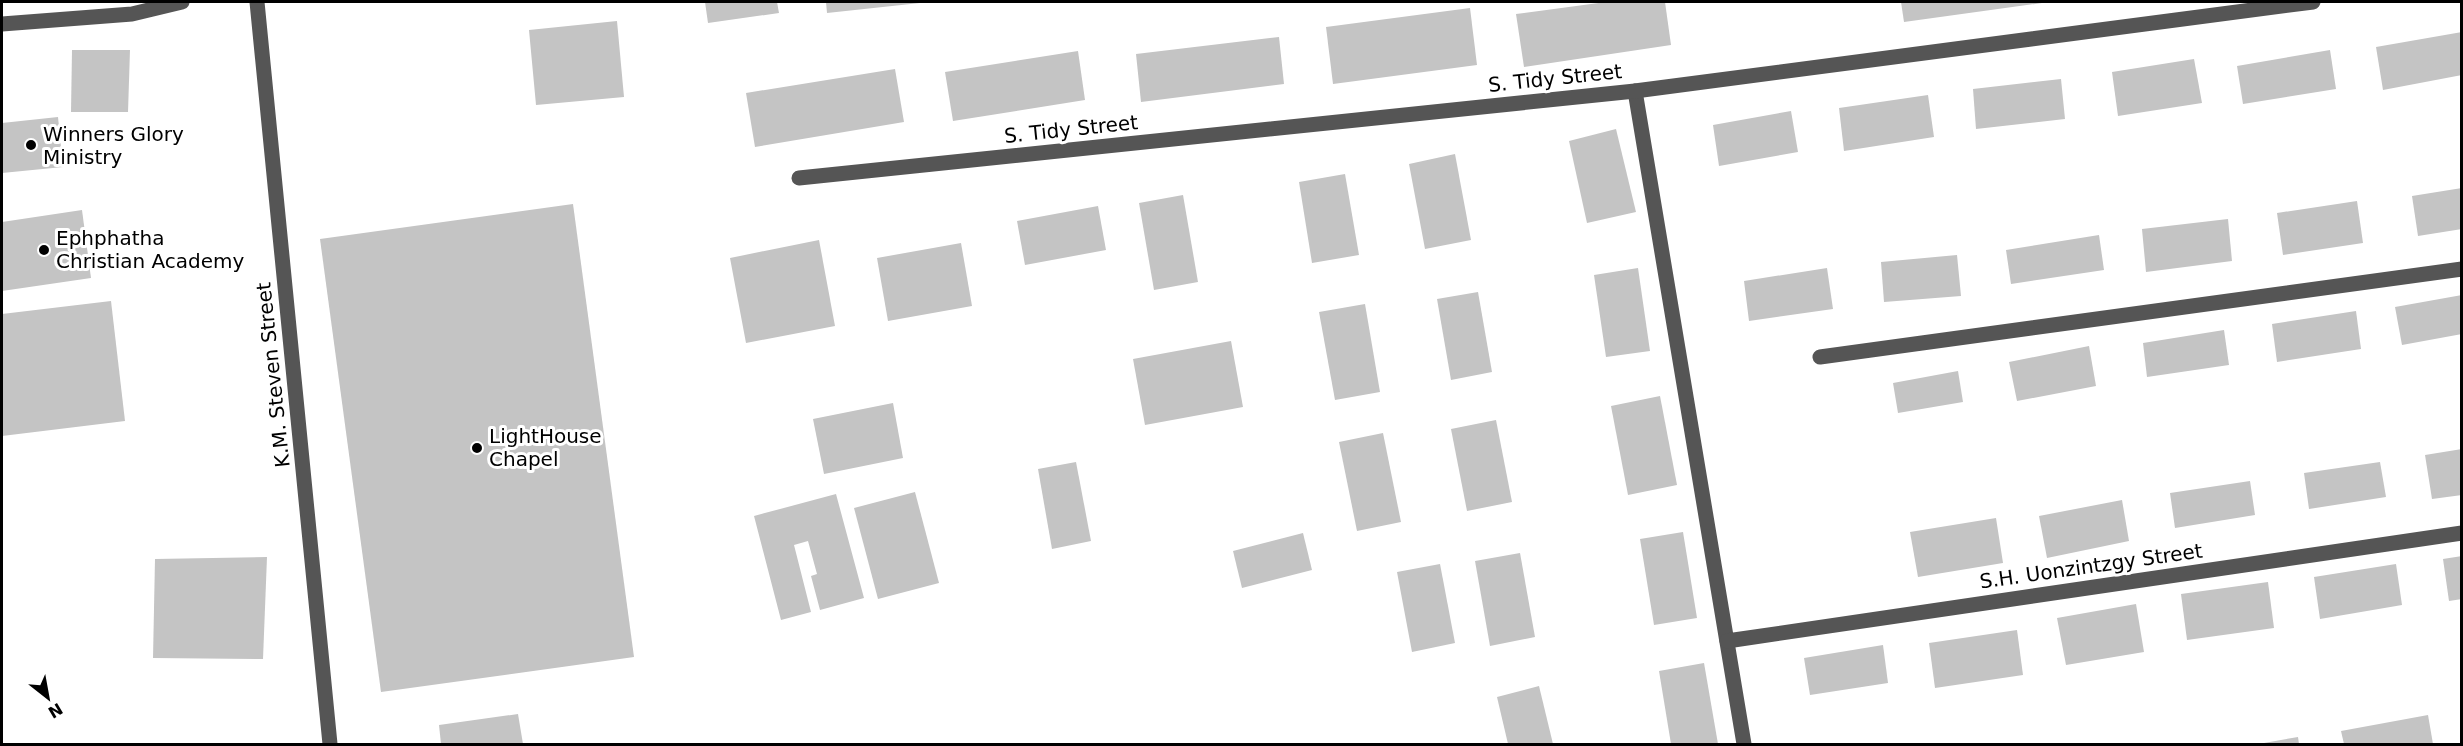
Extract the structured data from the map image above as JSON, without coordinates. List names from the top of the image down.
{
  "streets": {
    "street": ["S. Tidy Street", "K.M. Steven Street", "S.H. Uonzintzgy Street"]
  },
  "places": ["Winners Glory Ministry", "Ephphatha Christian Academy", "LightHouse Chapel"],
  "north": "bottom right"
}
